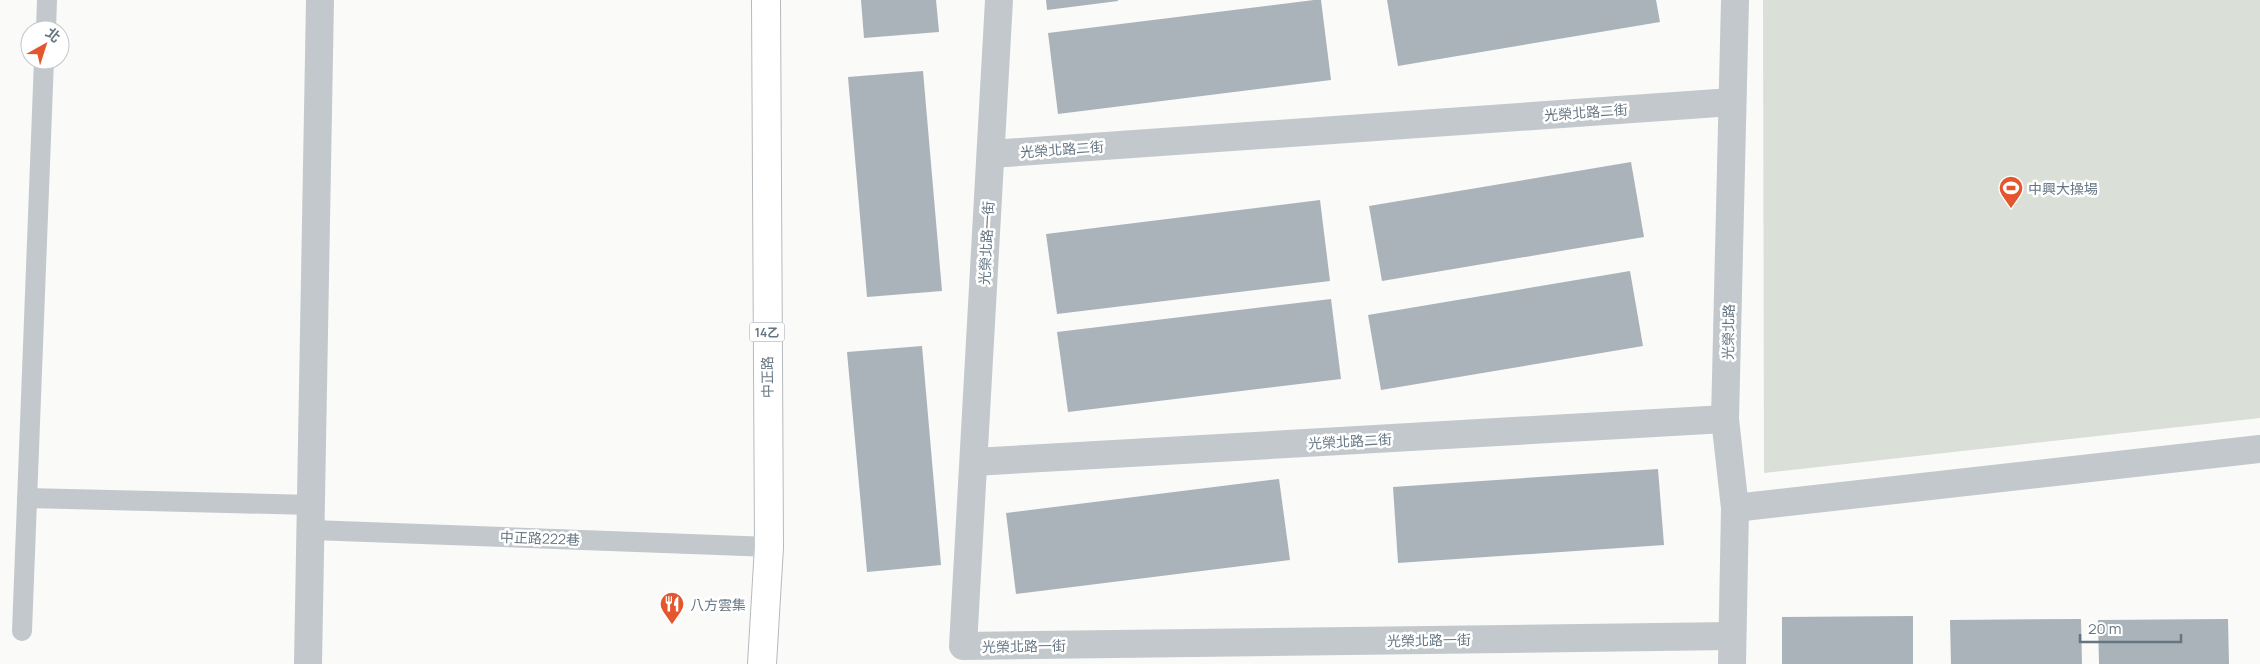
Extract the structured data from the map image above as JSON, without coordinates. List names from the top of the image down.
{
  "streets": {
    "main road": ["14乙", "中正路"],
    "street": ["光榮北路二街", "光榮北路一街", "光榮北路"],
    "lane": ["中正路222巷"]
  },
  "crossings": [
    ["光榮北路二街", "光榮北路一街"],
    ["光榮北路二街", "光榮北路"],
    ["光榮北路一街", "光榮北路"],
    ["中正路", "中正路222巷"]
  ],
  "places": {
    "sports": ["中興大操場"],
    "restaurant": ["八方雲集"]
  },
  "scale_bar": "20 m",
  "north": "top right"
}
